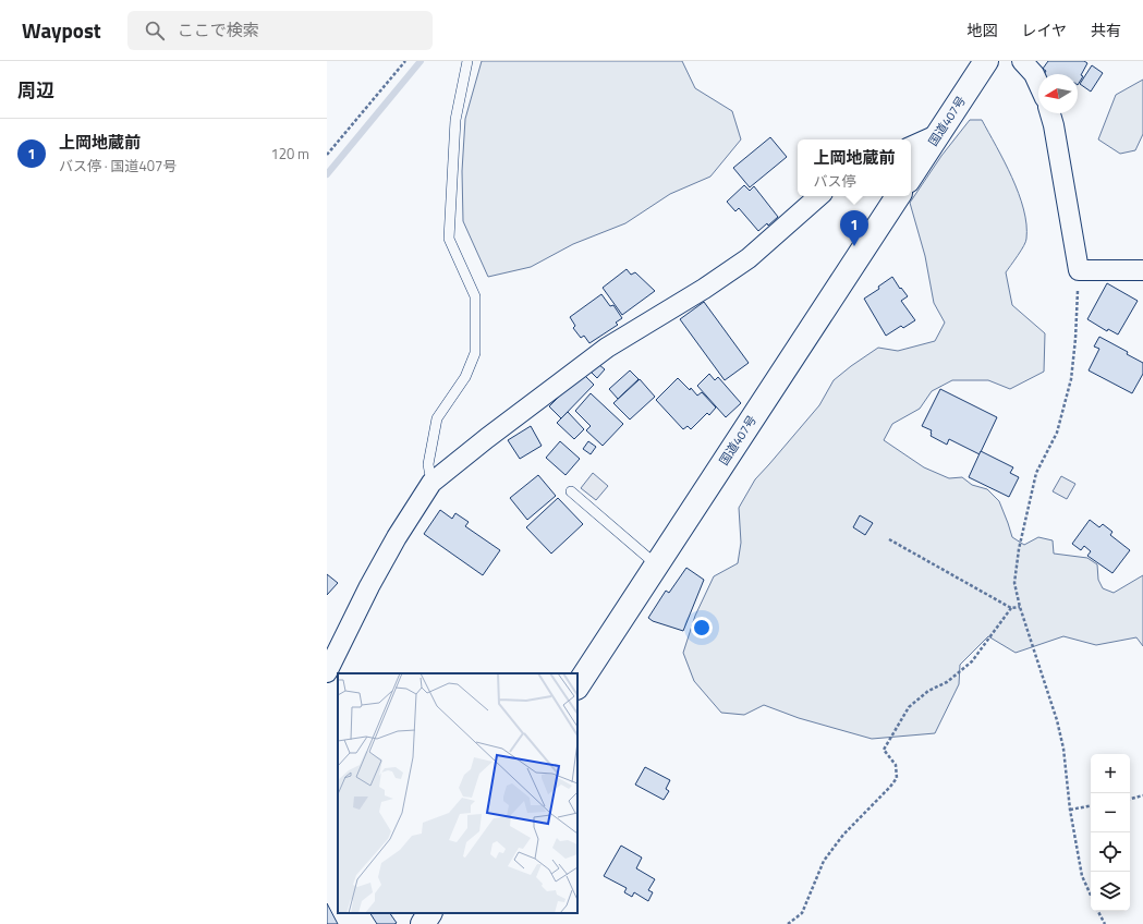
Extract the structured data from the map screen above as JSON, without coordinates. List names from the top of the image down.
{
  "streets": {
    "highway": ["国道407号"]
  },
  "north": "left",
  "page": {
    "header": "Waypost",
    "search": "ここで検索",
    "nav": ["地図", "レイヤ", "共有"],
    "heading": "周辺",
    "list": [
      {
        "mark": "1",
        "name": "上岡地蔵前",
        "note": "バス停 · 国道407号",
        "value": "120 m"
      }
    ],
    "popup": ["上岡地蔵前", "バス停"],
    "pins": "1",
    "map_buttons": ["+", "−"]
  }
}
